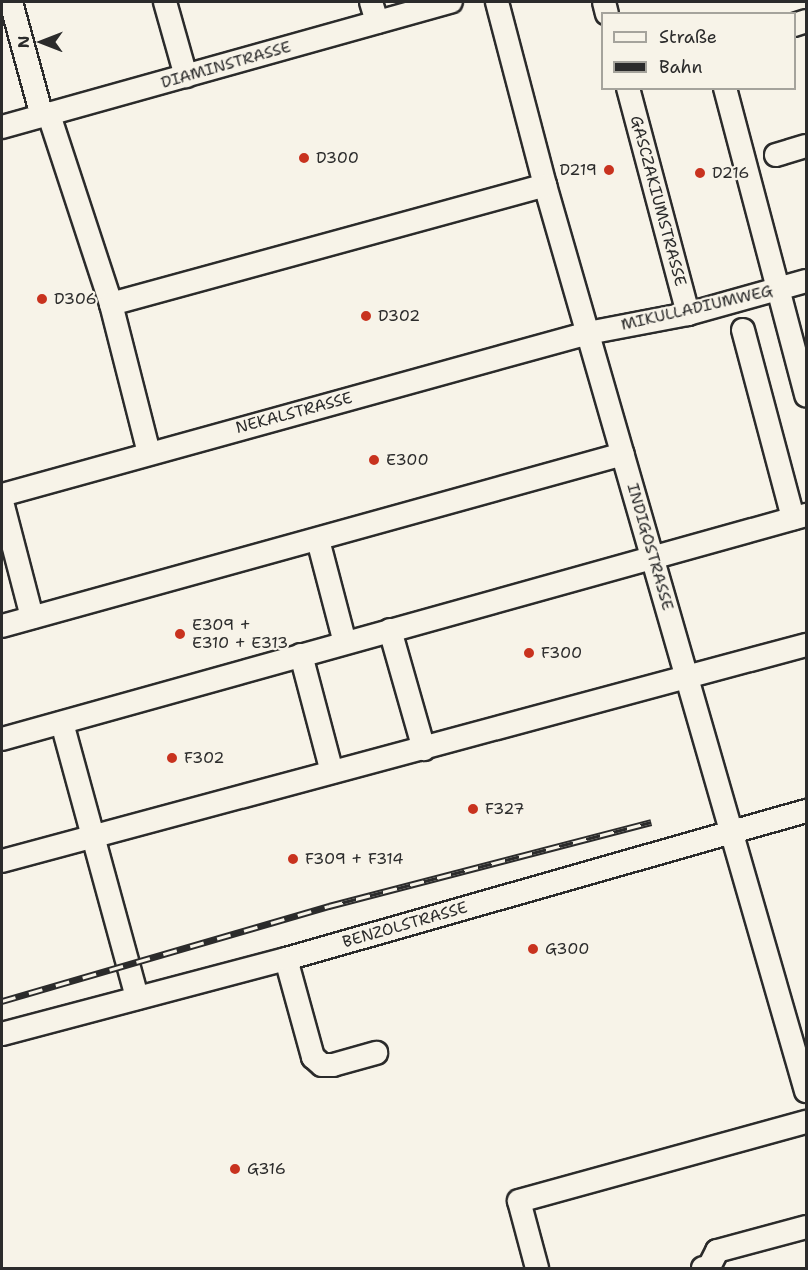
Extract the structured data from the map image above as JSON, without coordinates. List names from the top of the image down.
{
  "streets": {
    "street": [
      "DIAMINSTRASSE",
      "GASCZAKIUMSTRASSE",
      "MIKULLADIUMWEG",
      "NEKALSTRASSE",
      "INDIGOSTRASSE",
      "BENZOLSTRASSE"
    ]
  },
  "crossings": [
    ["GASCZAKIUMSTRASSE", "MIKULLADIUMWEG"],
    ["MIKULLADIUMWEG", "NEKALSTRASSE"],
    ["MIKULLADIUMWEG", "INDIGOSTRASSE"],
    ["NEKALSTRASSE", "INDIGOSTRASSE"],
    ["INDIGOSTRASSE", "BENZOLSTRASSE"]
  ],
  "places": [
    "D300",
    "D219",
    "D216",
    "D306",
    "D302",
    "E300",
    "E309 + E310 + E313",
    "F300",
    "F302",
    "F327",
    "F309 + F314",
    "G300",
    "G316"
  ],
  "legend": ["Straße", "Bahn"],
  "north": "left"
}
